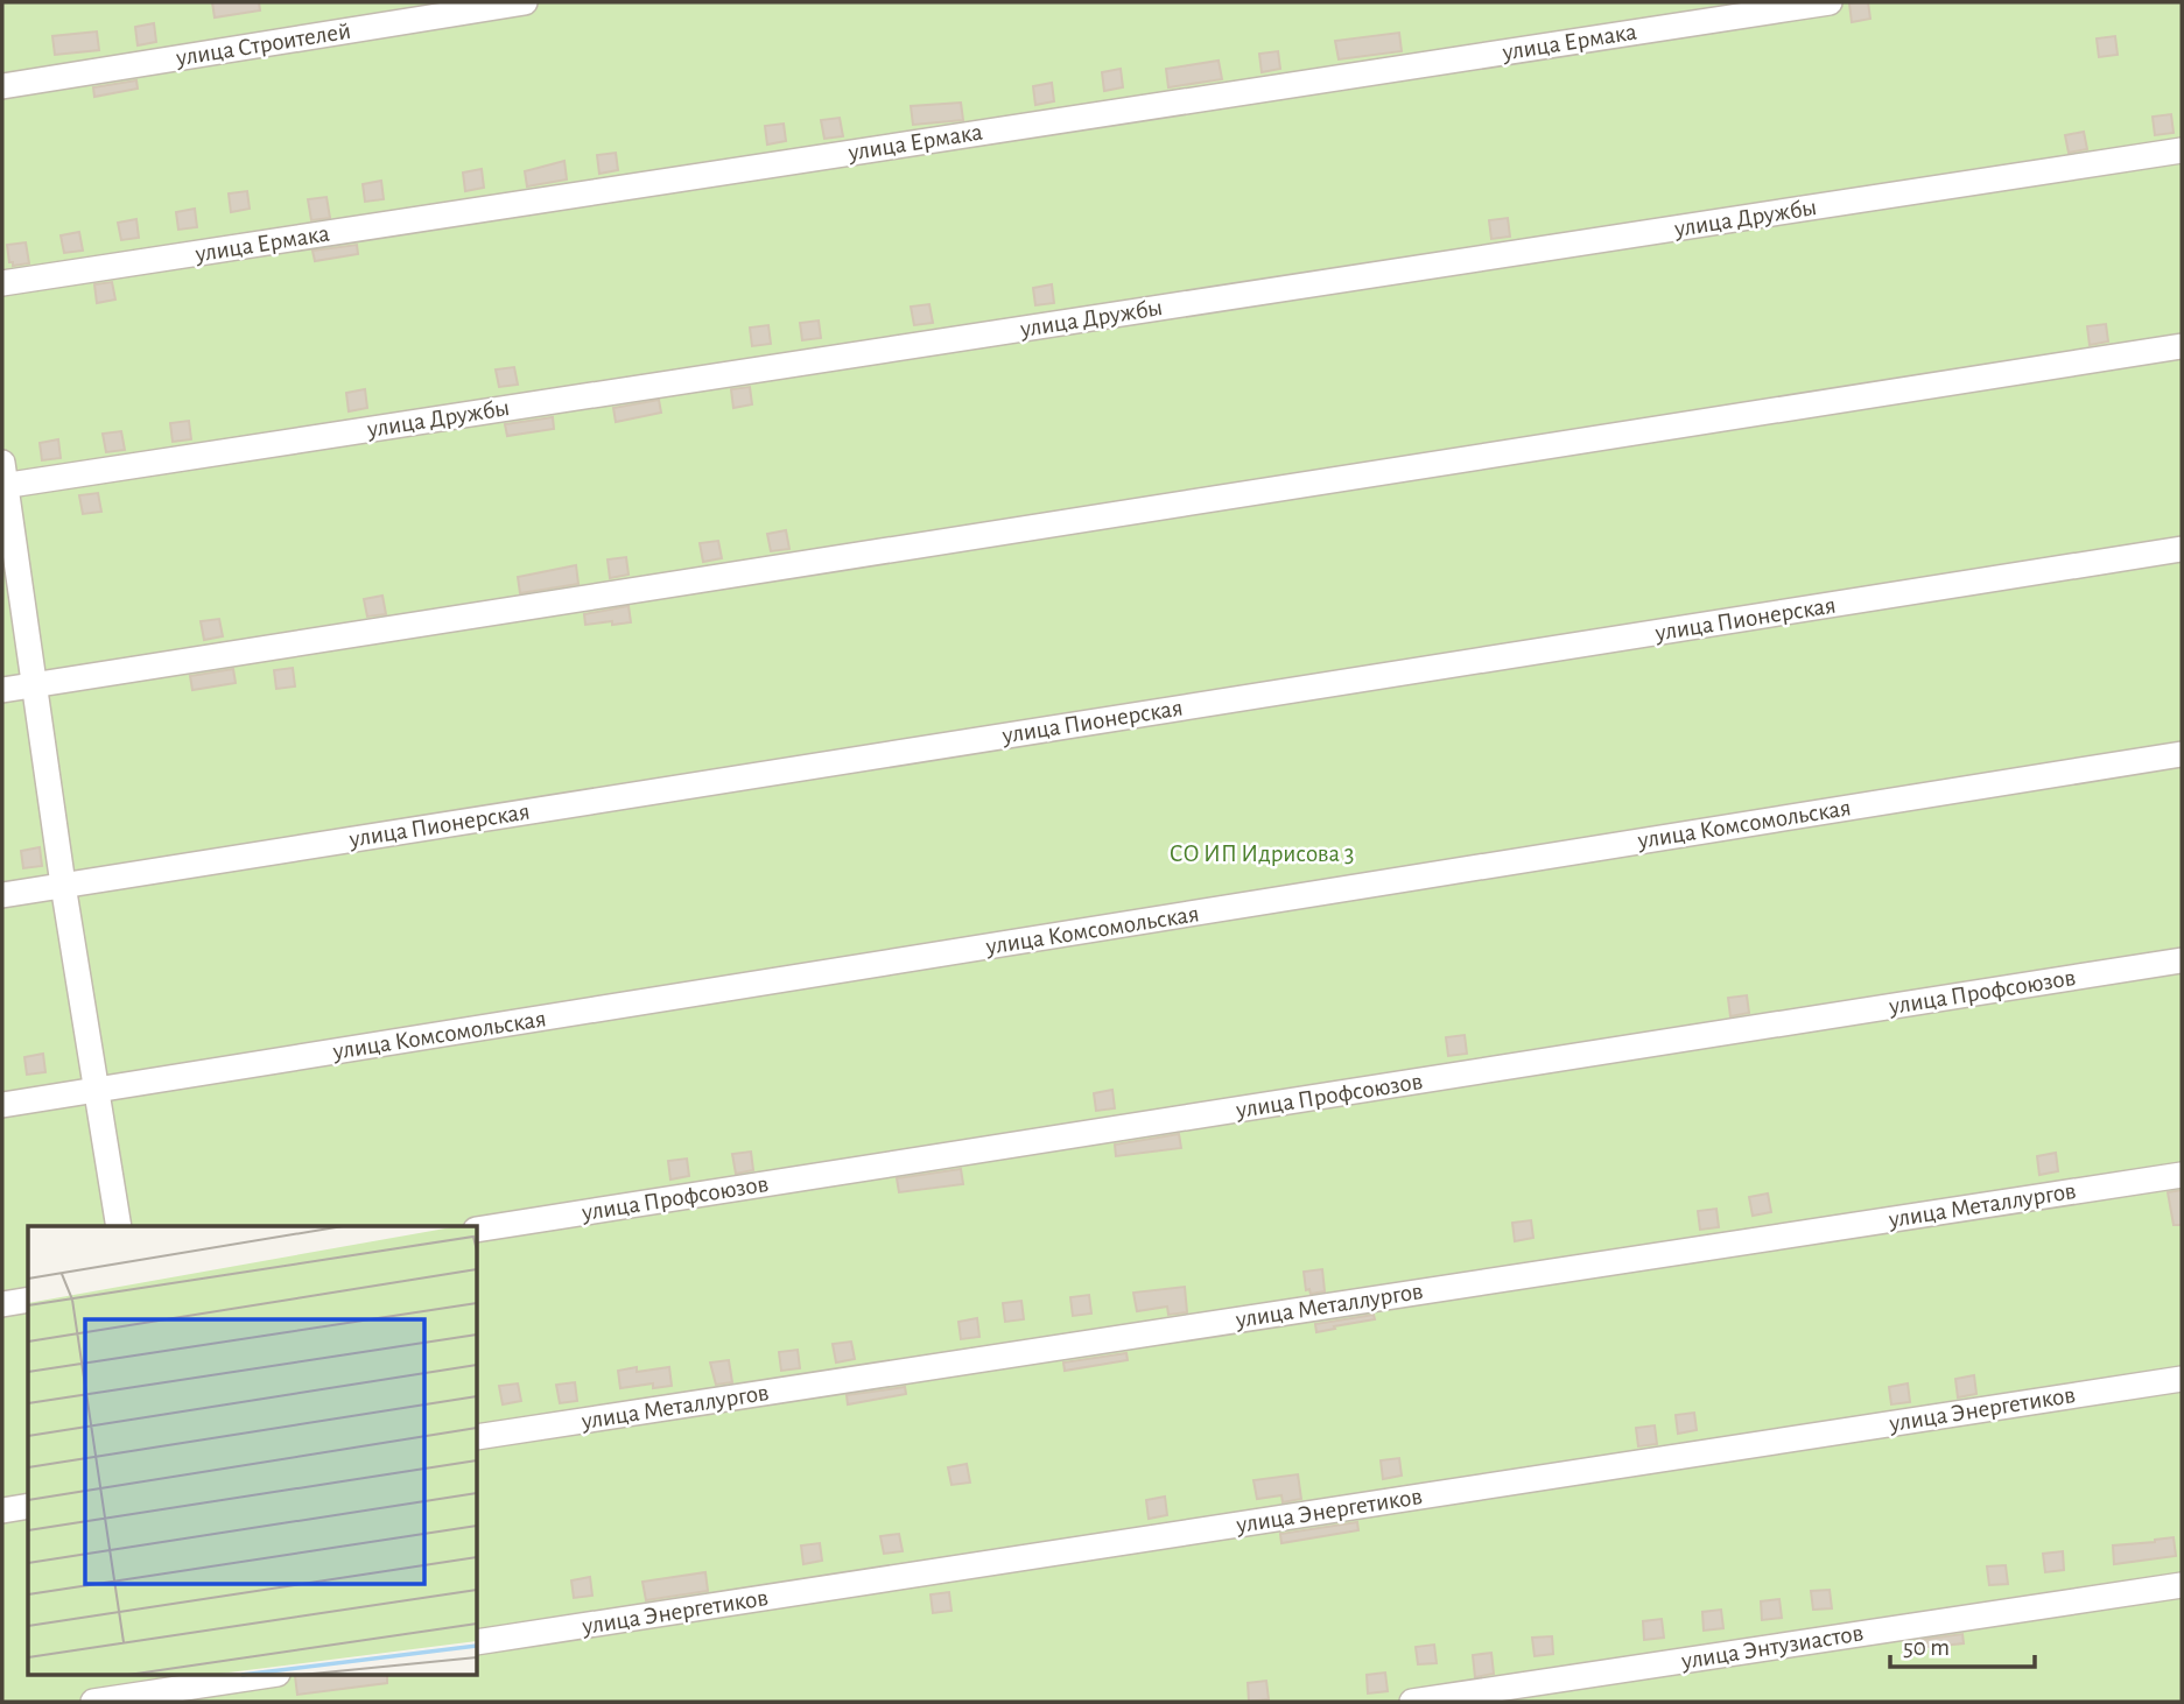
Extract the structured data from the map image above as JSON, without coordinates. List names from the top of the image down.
{
  "streets": {
    "street": [
      "улица Ермака",
      "улица Строителей",
      "улица Дружбы",
      "улица Пионерская",
      "улица Комсомольская",
      "улица Профсоюзов",
      "улица Металлургов",
      "улица Энергетиков",
      "улица Энтузиастов"
    ]
  },
  "parks": ["СО ИП Идрисова 3"],
  "scale_bar": "50 m"
}
